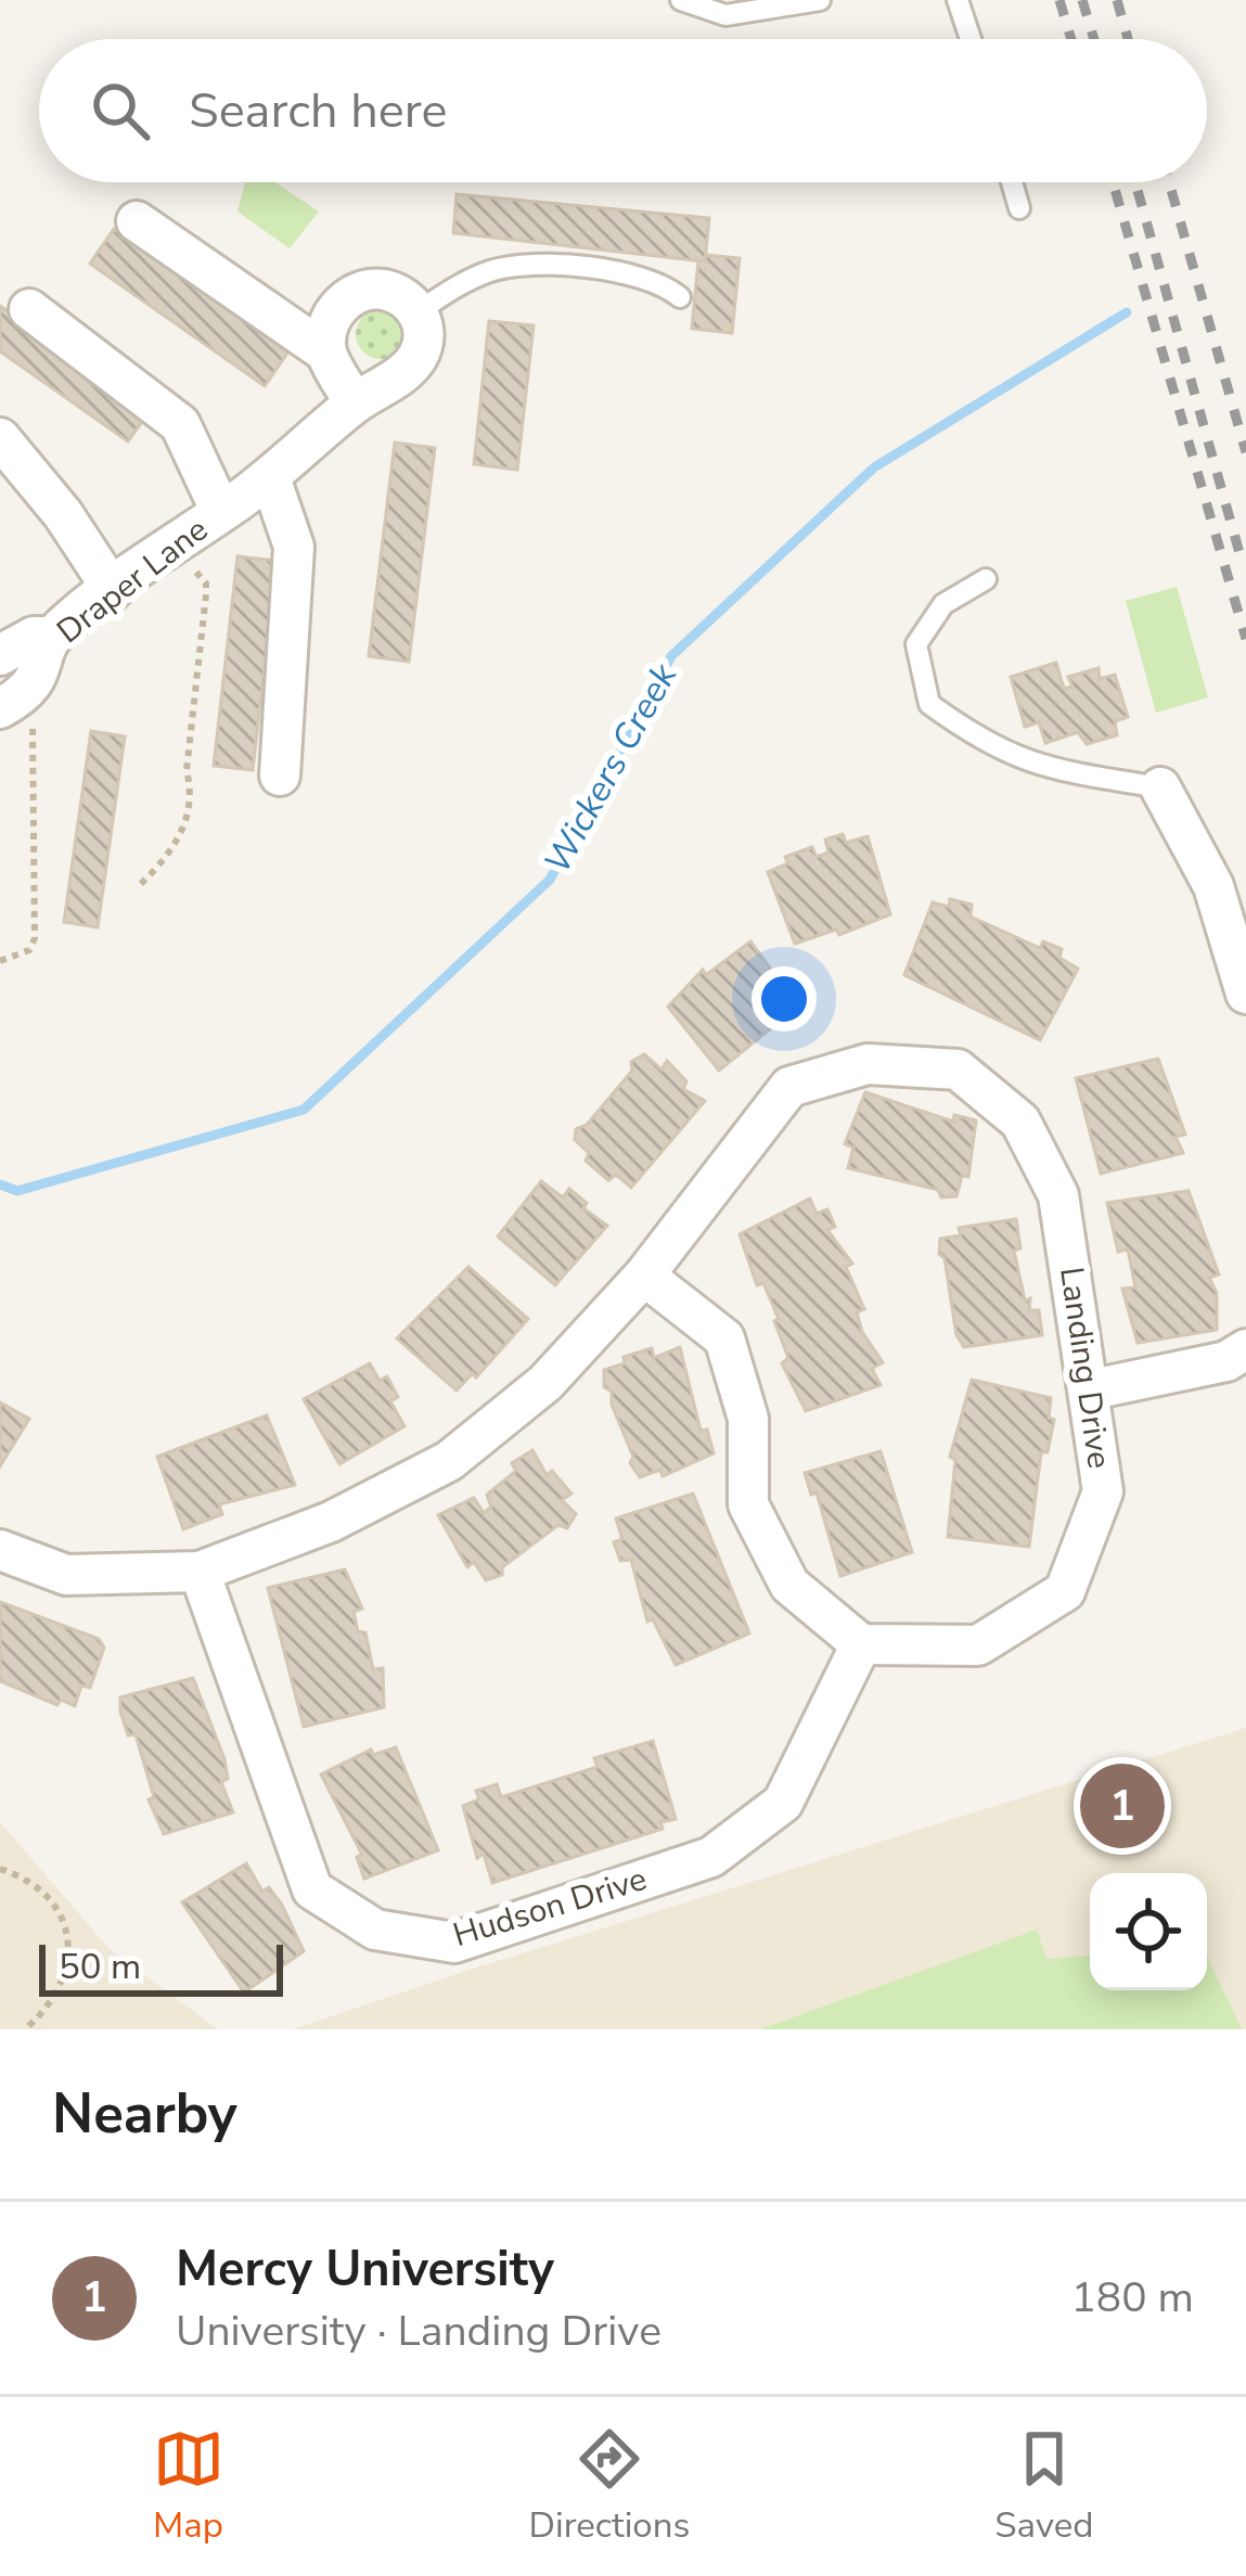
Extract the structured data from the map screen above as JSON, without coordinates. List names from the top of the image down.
{
  "streets": {
    "street": ["Draper Lane", "Landing Drive", "Hudson Drive"]
  },
  "crossings": [
    ["Landing Drive", "Hudson Drive"]
  ],
  "water": ["Wickers Creek"],
  "scale_bar": "50 m",
  "page": {
    "search": "Search here",
    "pins": "1",
    "scale": "50 m",
    "heading": "Nearby",
    "list": [
      {
        "mark": "1",
        "name": "Mercy University",
        "note": "University · Landing Drive",
        "value": "180 m"
      }
    ],
    "nav": ["Map", "Directions", "Saved"]
  }
}
